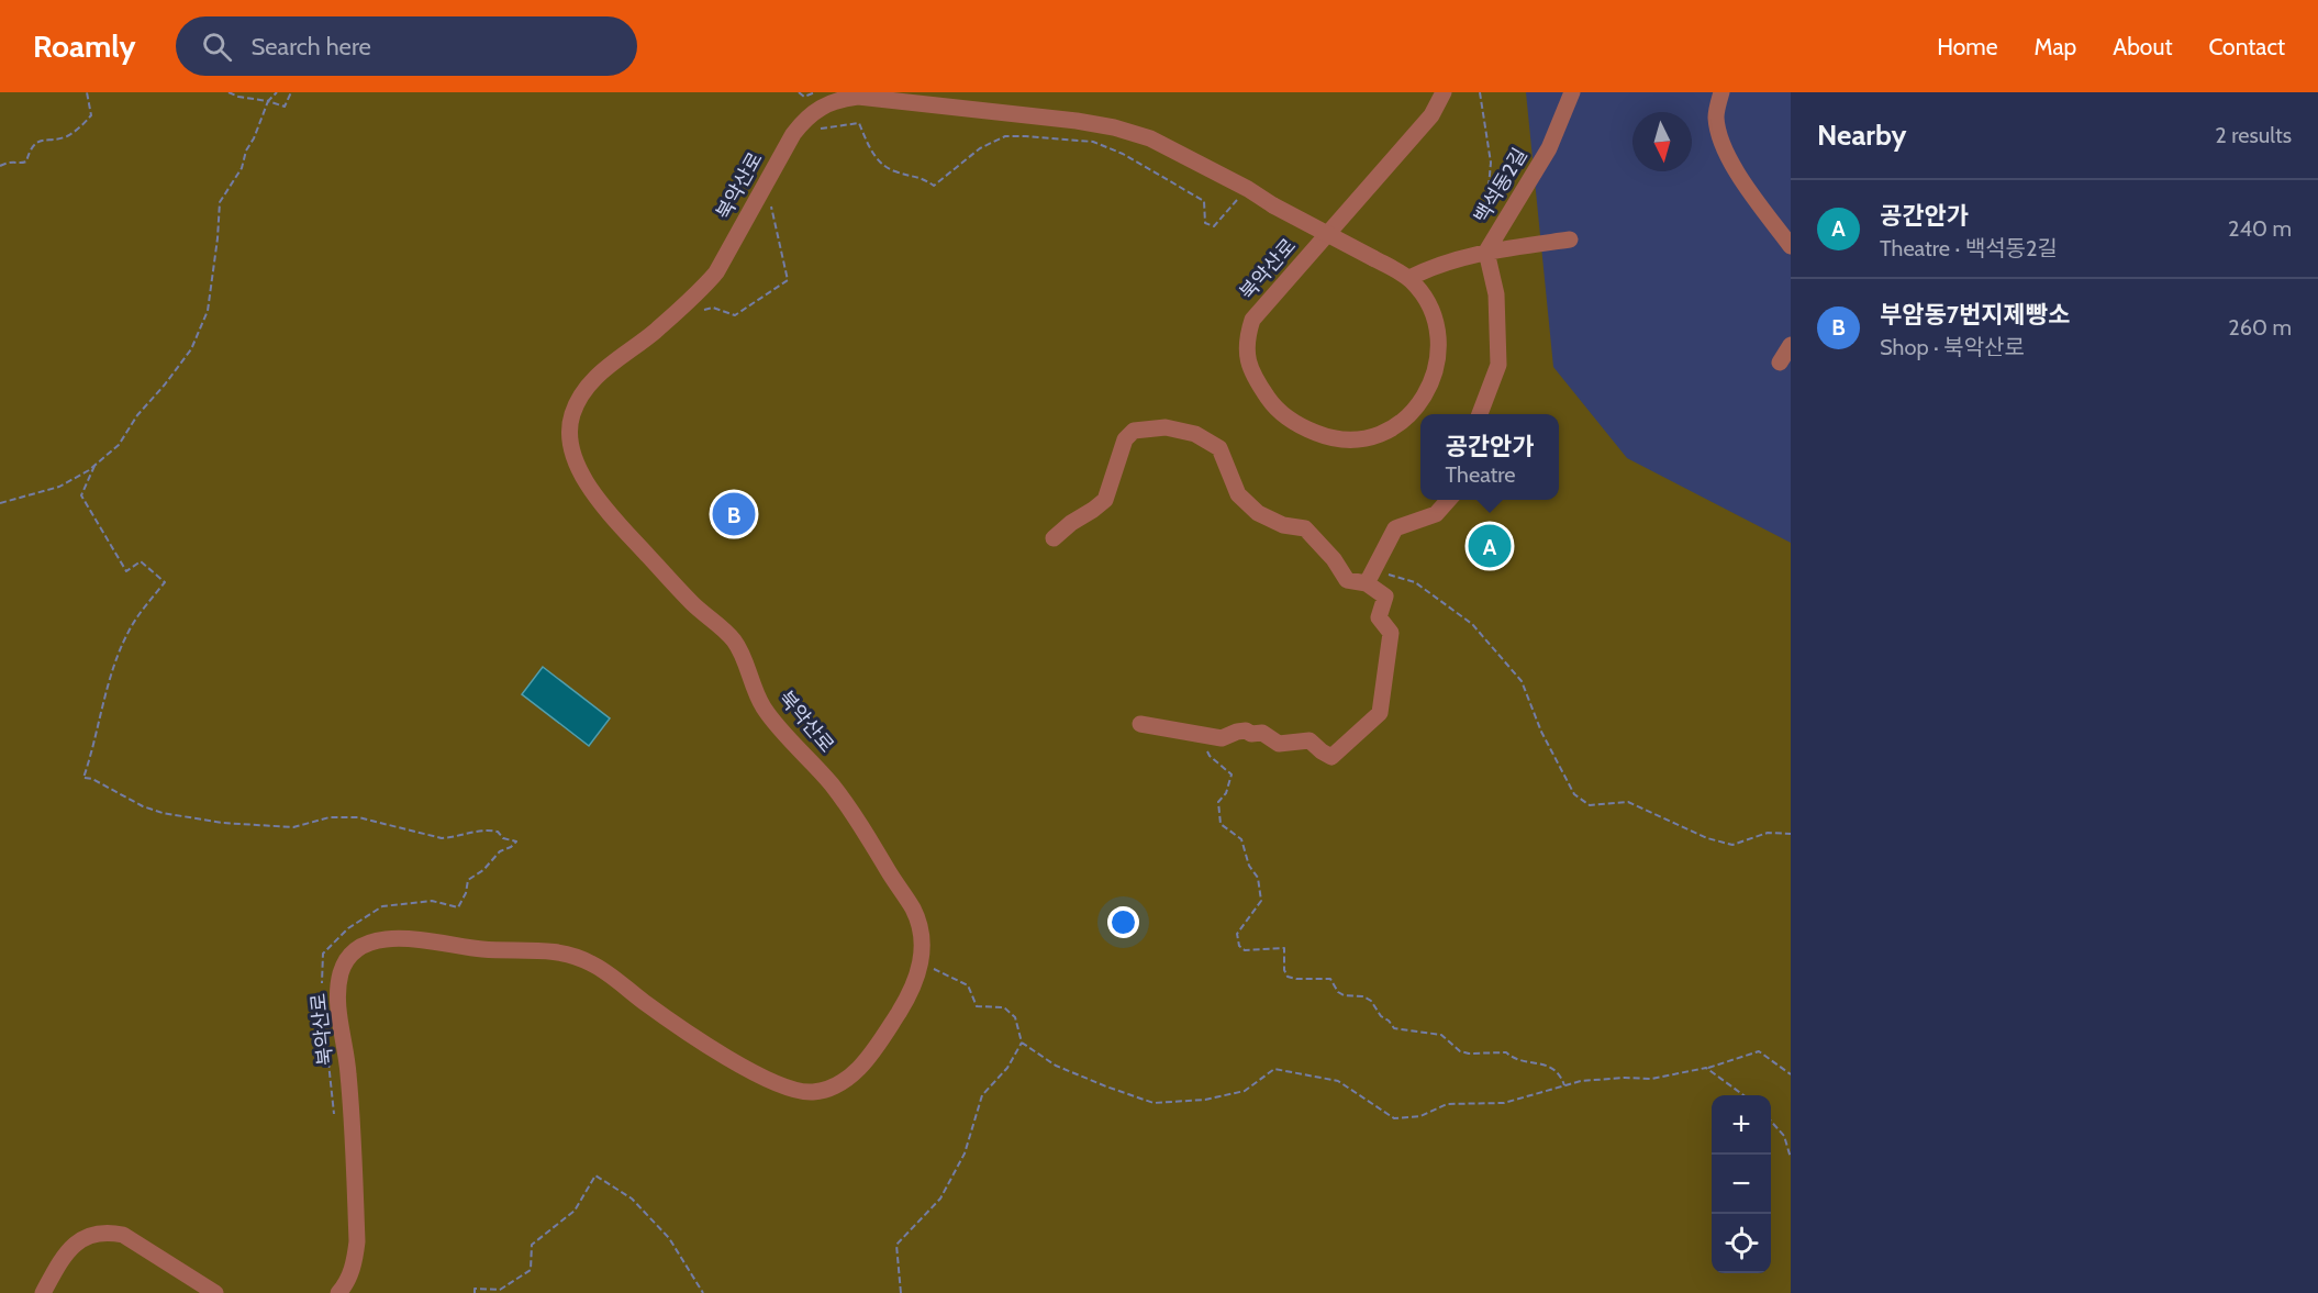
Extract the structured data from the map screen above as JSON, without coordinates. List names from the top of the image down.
{
  "streets": {
    "street": ["북악산로", "백석동2길"]
  },
  "north": "bottom",
  "page": {
    "header": "Roamly",
    "search": "Search here",
    "nav": [
      "Home",
      "Map",
      "About",
      "Contact"
    ],
    "heading": ["Nearby", "2 results"],
    "list": [
      {
        "mark": "A",
        "name": "공간안가",
        "note": "Theatre · 백석동2길",
        "value": "240 m"
      },
      {
        "mark": "B",
        "name": "부암동7번지제빵소",
        "note": "Shop · 북악산로",
        "value": "260 m"
      }
    ],
    "popup": ["공간안가", "Theatre"],
    "pins": ["B", "A"],
    "map_buttons": ["+", "−"]
  }
}
